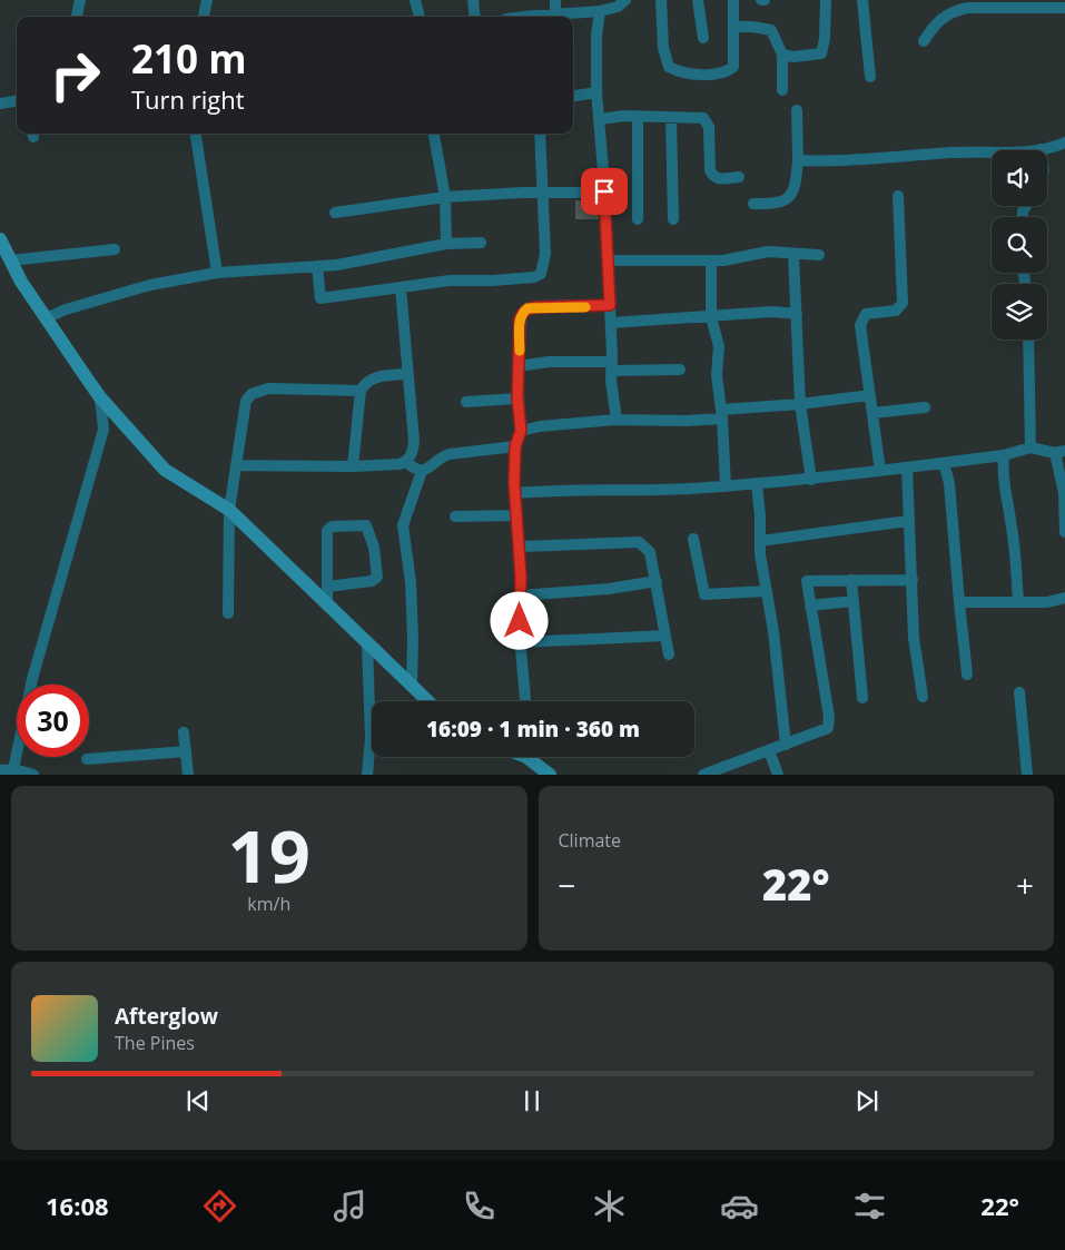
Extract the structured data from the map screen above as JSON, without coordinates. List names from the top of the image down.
{
  "page": {
    "turn": ["210 m", "Turn right"],
    "limit": "30",
    "trip": "16:09 · 1 min · 360 m",
    "tile": [
      ["19", "km/h"],
      "Climate"
    ],
    "heat": ["−", "22°", "+"],
    "song": ["Afterglow", "The Pines"],
    "tabs": ["16:08", "22°"]
  }
}
